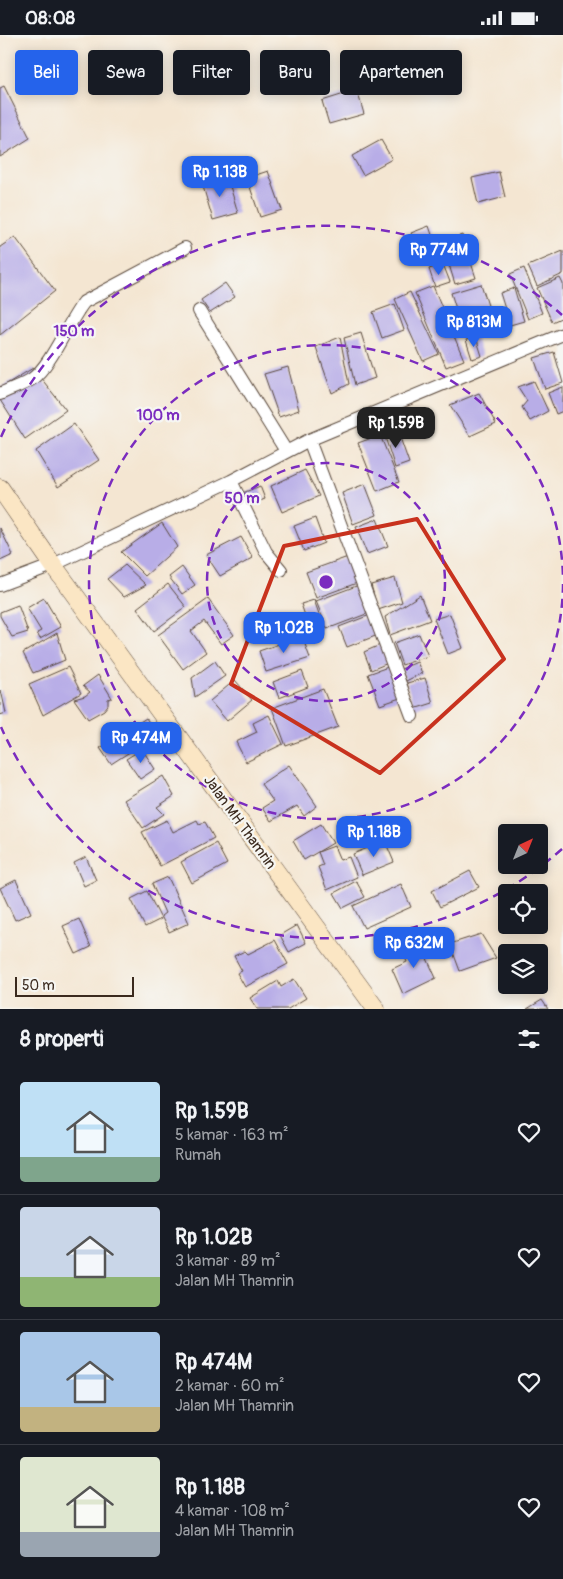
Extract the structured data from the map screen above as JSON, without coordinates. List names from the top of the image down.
{
  "streets": {
    "main road": ["Jalan MH Thamrin"]
  },
  "scale_bar": "50 m",
  "north": "top right",
  "page": {
    "status": "08:08",
    "chip": [
      "Beli",
      "Sewa",
      "Filter",
      "Baru",
      "Apartemen"
    ],
    "price": [
      "Rp 1.13B",
      "Rp 774M",
      "Rp 813M",
      "Rp 1.59B",
      "Rp 1.02B",
      "Rp 474M",
      "Rp 1.18B",
      "Rp 632M"
    ],
    "scale": "50 m",
    "heading": "8 properti",
    "list": [
      {
        "name": "Rp 1.59B",
        "note": "5 kamar · 163 m² · Rumah"
      },
      {
        "name": "Rp 1.02B",
        "note": "3 kamar · 89 m² · Jalan MH Thamrin"
      },
      {
        "name": "Rp 474M",
        "note": "2 kamar · 60 m² · Jalan MH Thamrin"
      },
      {
        "name": "Rp 1.18B",
        "note": "4 kamar · 108 m² · Jalan MH Thamrin"
      }
    ]
  },
  "rings": ["150 m", "100 m", "50 m"]
}
